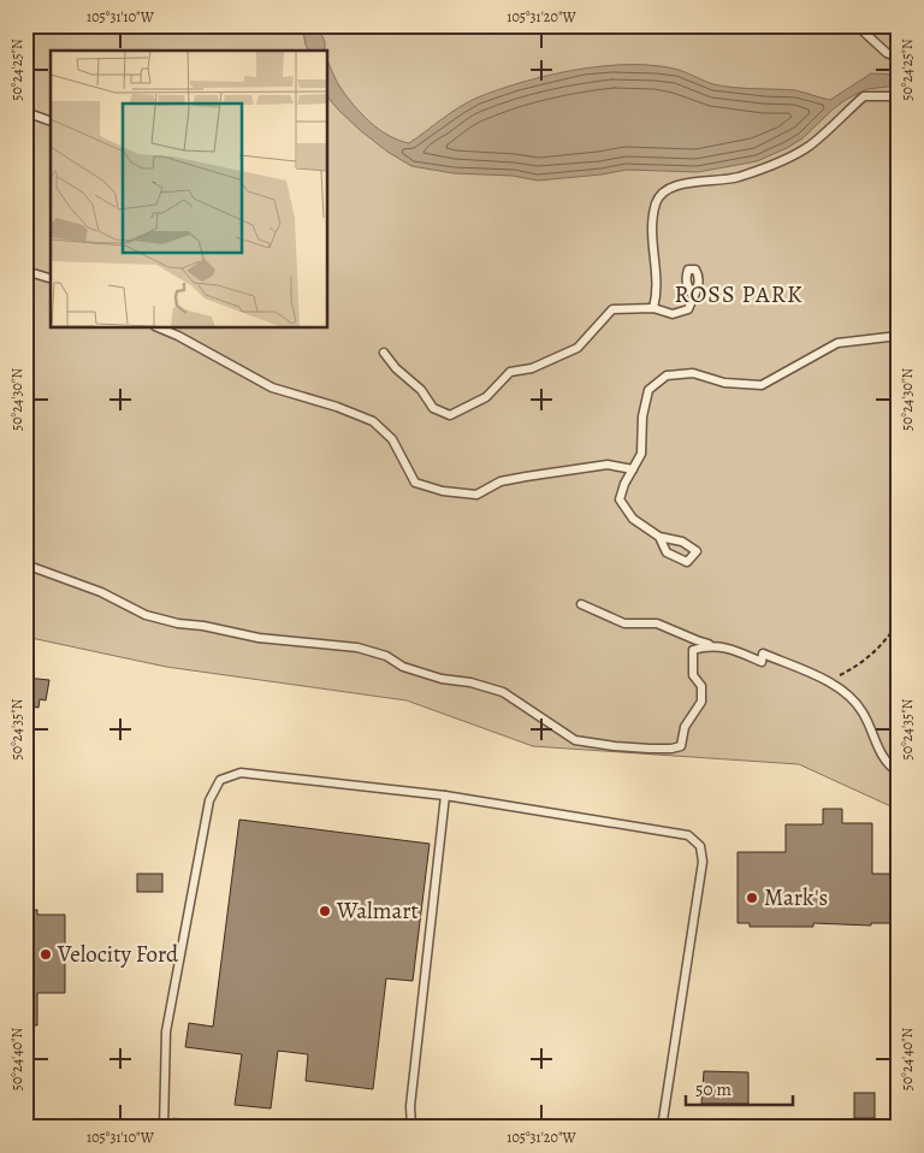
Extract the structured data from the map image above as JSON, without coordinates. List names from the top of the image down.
{
  "districts": ["ROSS PARK"],
  "places": ["Mark's", "Walmart", "Velocity Ford"],
  "scale_bar": "50 m",
  "coordinates": [
    "105°31'10\"W",
    "105°31'20\"W",
    "50°24'25\"N",
    "50°24'30\"N",
    "50°24'35\"N",
    "50°24'40\"N"
  ]
}
